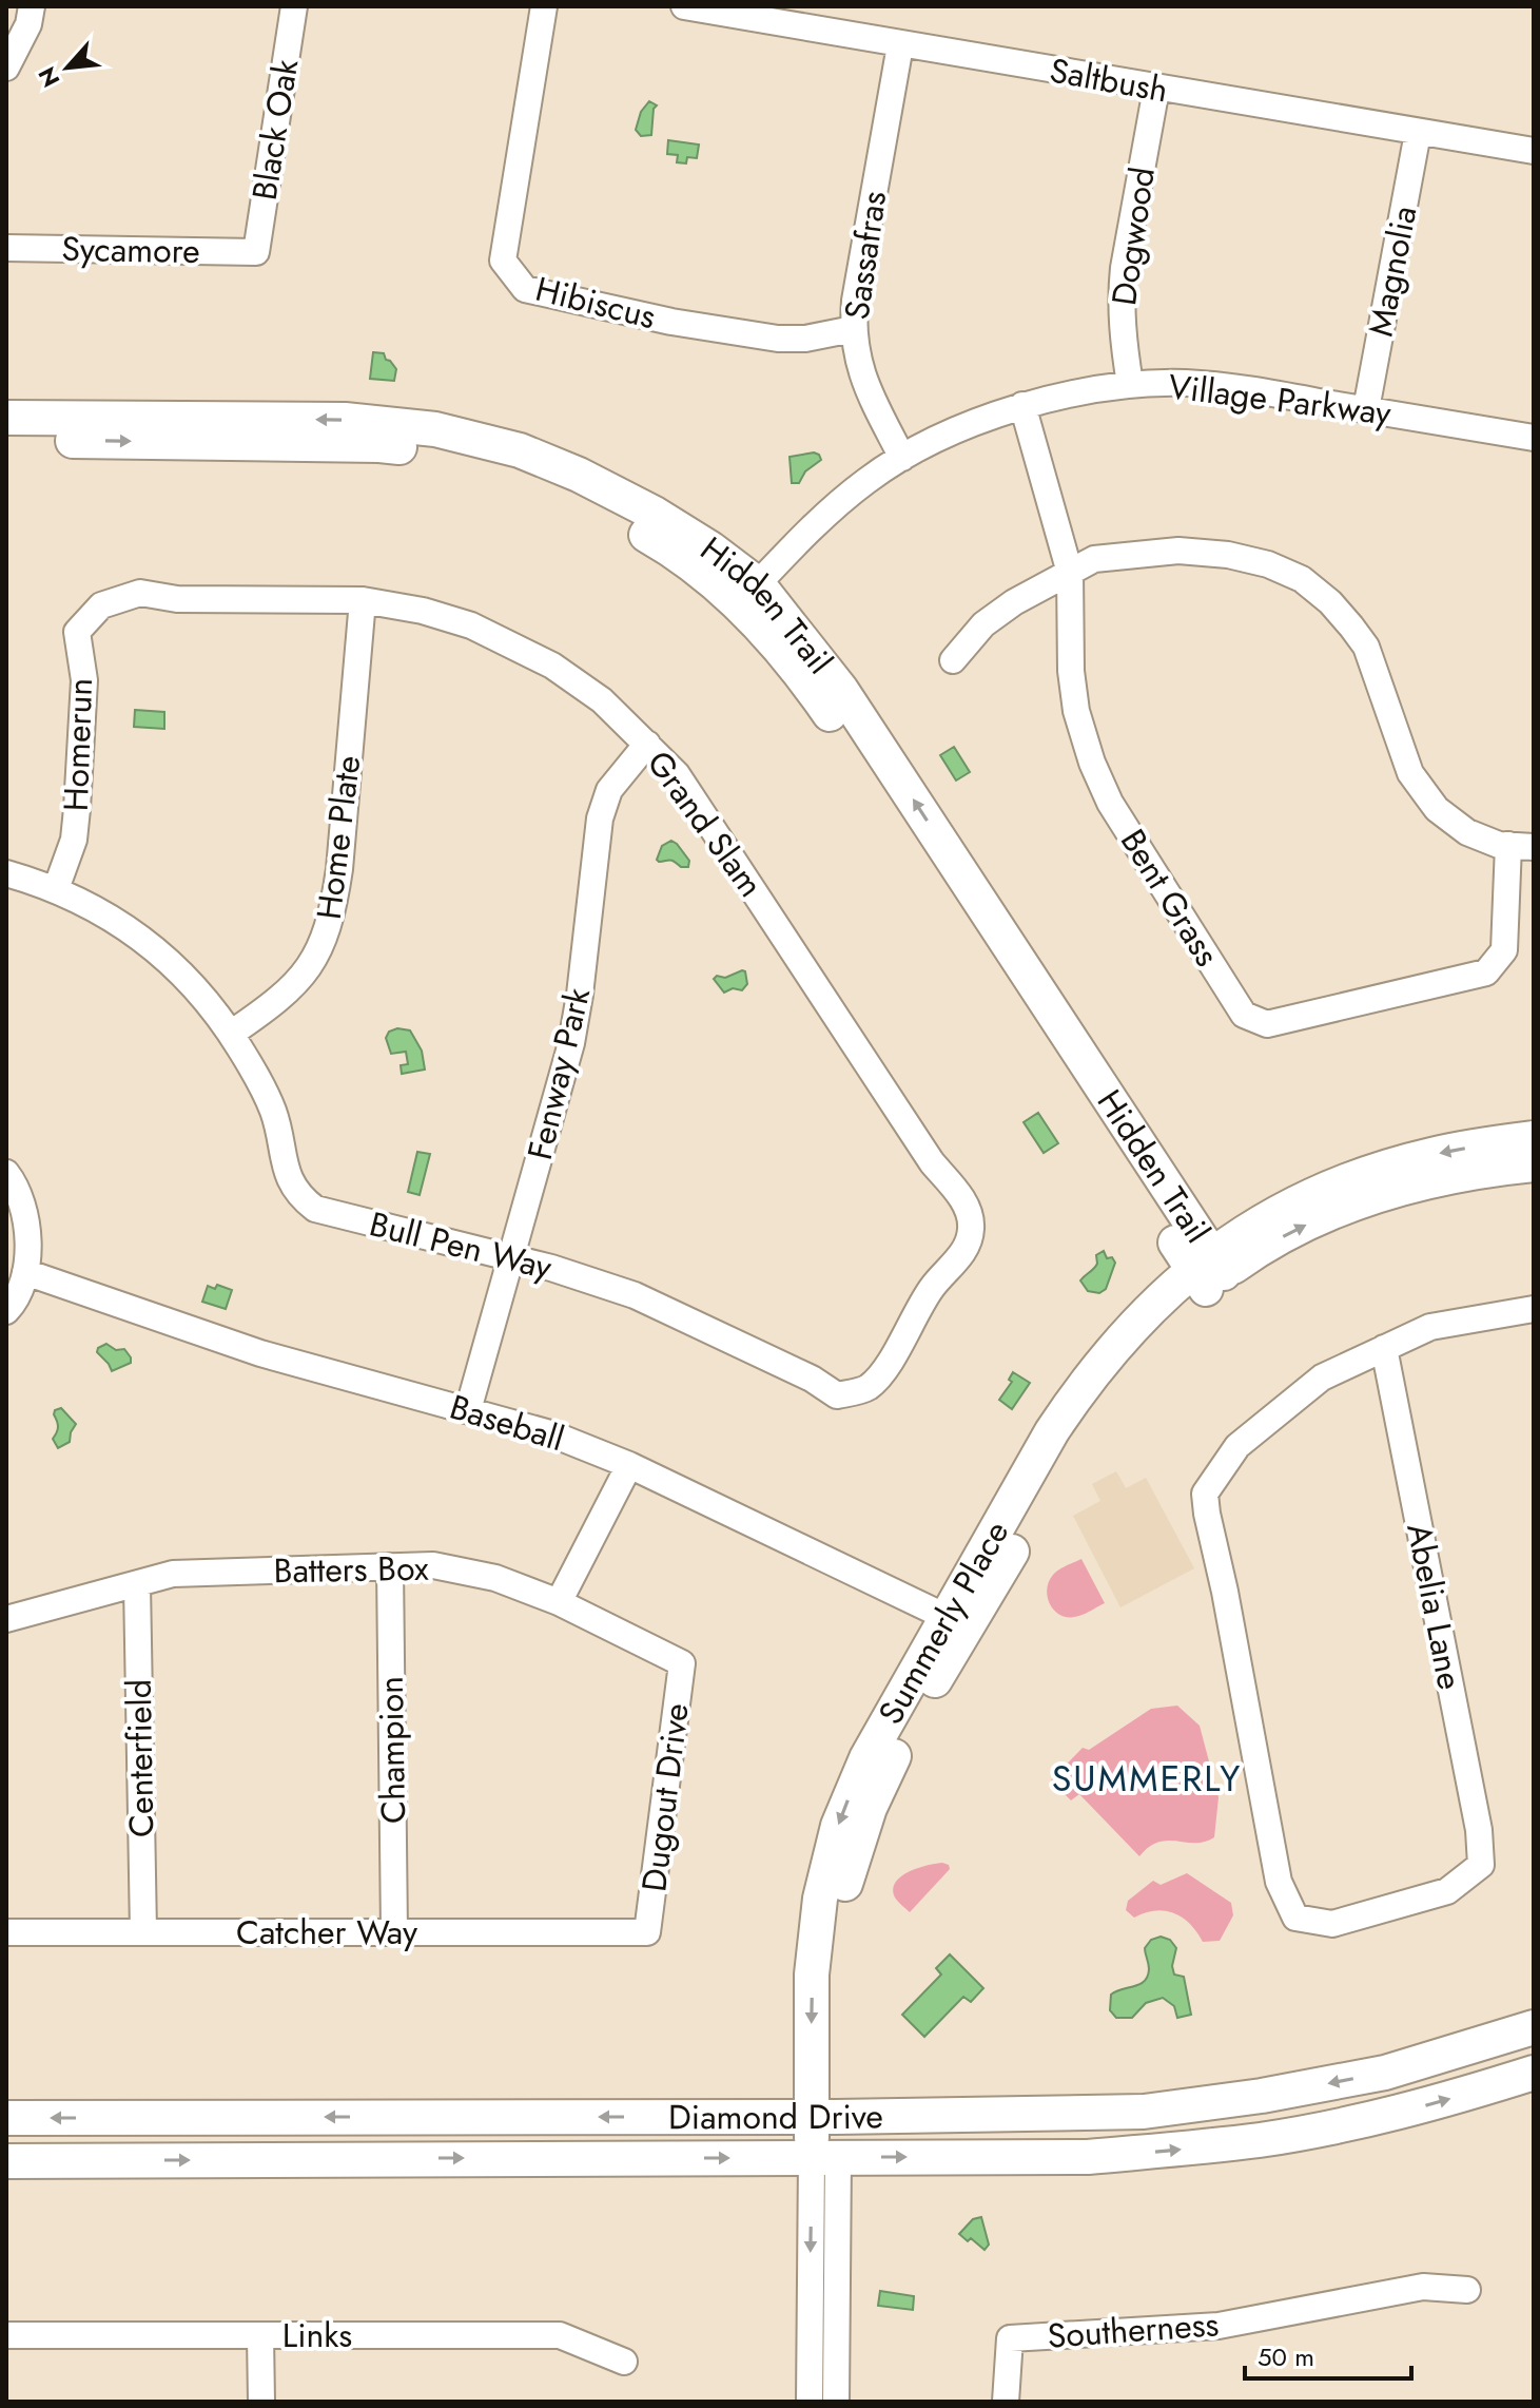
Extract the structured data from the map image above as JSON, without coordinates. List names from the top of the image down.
{
  "streets": {
    "street": [
      "Saltbush",
      "Black Oak",
      "Dogwood",
      "Sycamore",
      "Sassafras",
      "Magnolia",
      "Hibiscus",
      "Village Parkway",
      "Hidden Trail",
      "Homerun",
      "Grand Slam",
      "Home Plate",
      "Bent Grass",
      "Fenway Park",
      "Bull Pen Way",
      "Baseball",
      "Batters Box",
      "Abelia Lane",
      "Summerly Place",
      "Champion",
      "Centerfield",
      "Dugout Drive",
      "Catcher Way",
      "Diamond Drive",
      "Southerness",
      "Links"
    ]
  },
  "crossings": [
    ["Saltbush", "Dogwood"],
    ["Saltbush", "Sassafras"],
    ["Saltbush", "Magnolia"],
    ["Black Oak", "Sycamore"],
    ["Dogwood", "Village Parkway"],
    ["Sassafras", "Hibiscus"],
    ["Sassafras", "Village Parkway"],
    ["Magnolia", "Village Parkway"],
    ["Village Parkway", "Hidden Trail"],
    ["Village Parkway", "Bent Grass"],
    ["Hidden Trail", "Summerly Place"],
    ["Homerun", "Grand Slam"],
    ["Homerun", "Bull Pen Way"],
    ["Grand Slam", "Home Plate"],
    ["Grand Slam", "Fenway Park"],
    ["Grand Slam", "Bull Pen Way"],
    ["Home Plate", "Bull Pen Way"],
    ["Fenway Park", "Bull Pen Way"],
    ["Fenway Park", "Baseball"],
    ["Baseball", "Summerly Place"],
    ["Batters Box", "Champion"],
    ["Batters Box", "Centerfield"],
    ["Batters Box", "Dugout Drive"],
    ["Summerly Place", "Diamond Drive"],
    ["Champion", "Catcher Way"],
    ["Centerfield", "Catcher Way"],
    ["Dugout Drive", "Catcher Way"]
  ],
  "districts": ["SUMMERLY"],
  "scale_bar": "50 m",
  "north": "bottom left"
}
